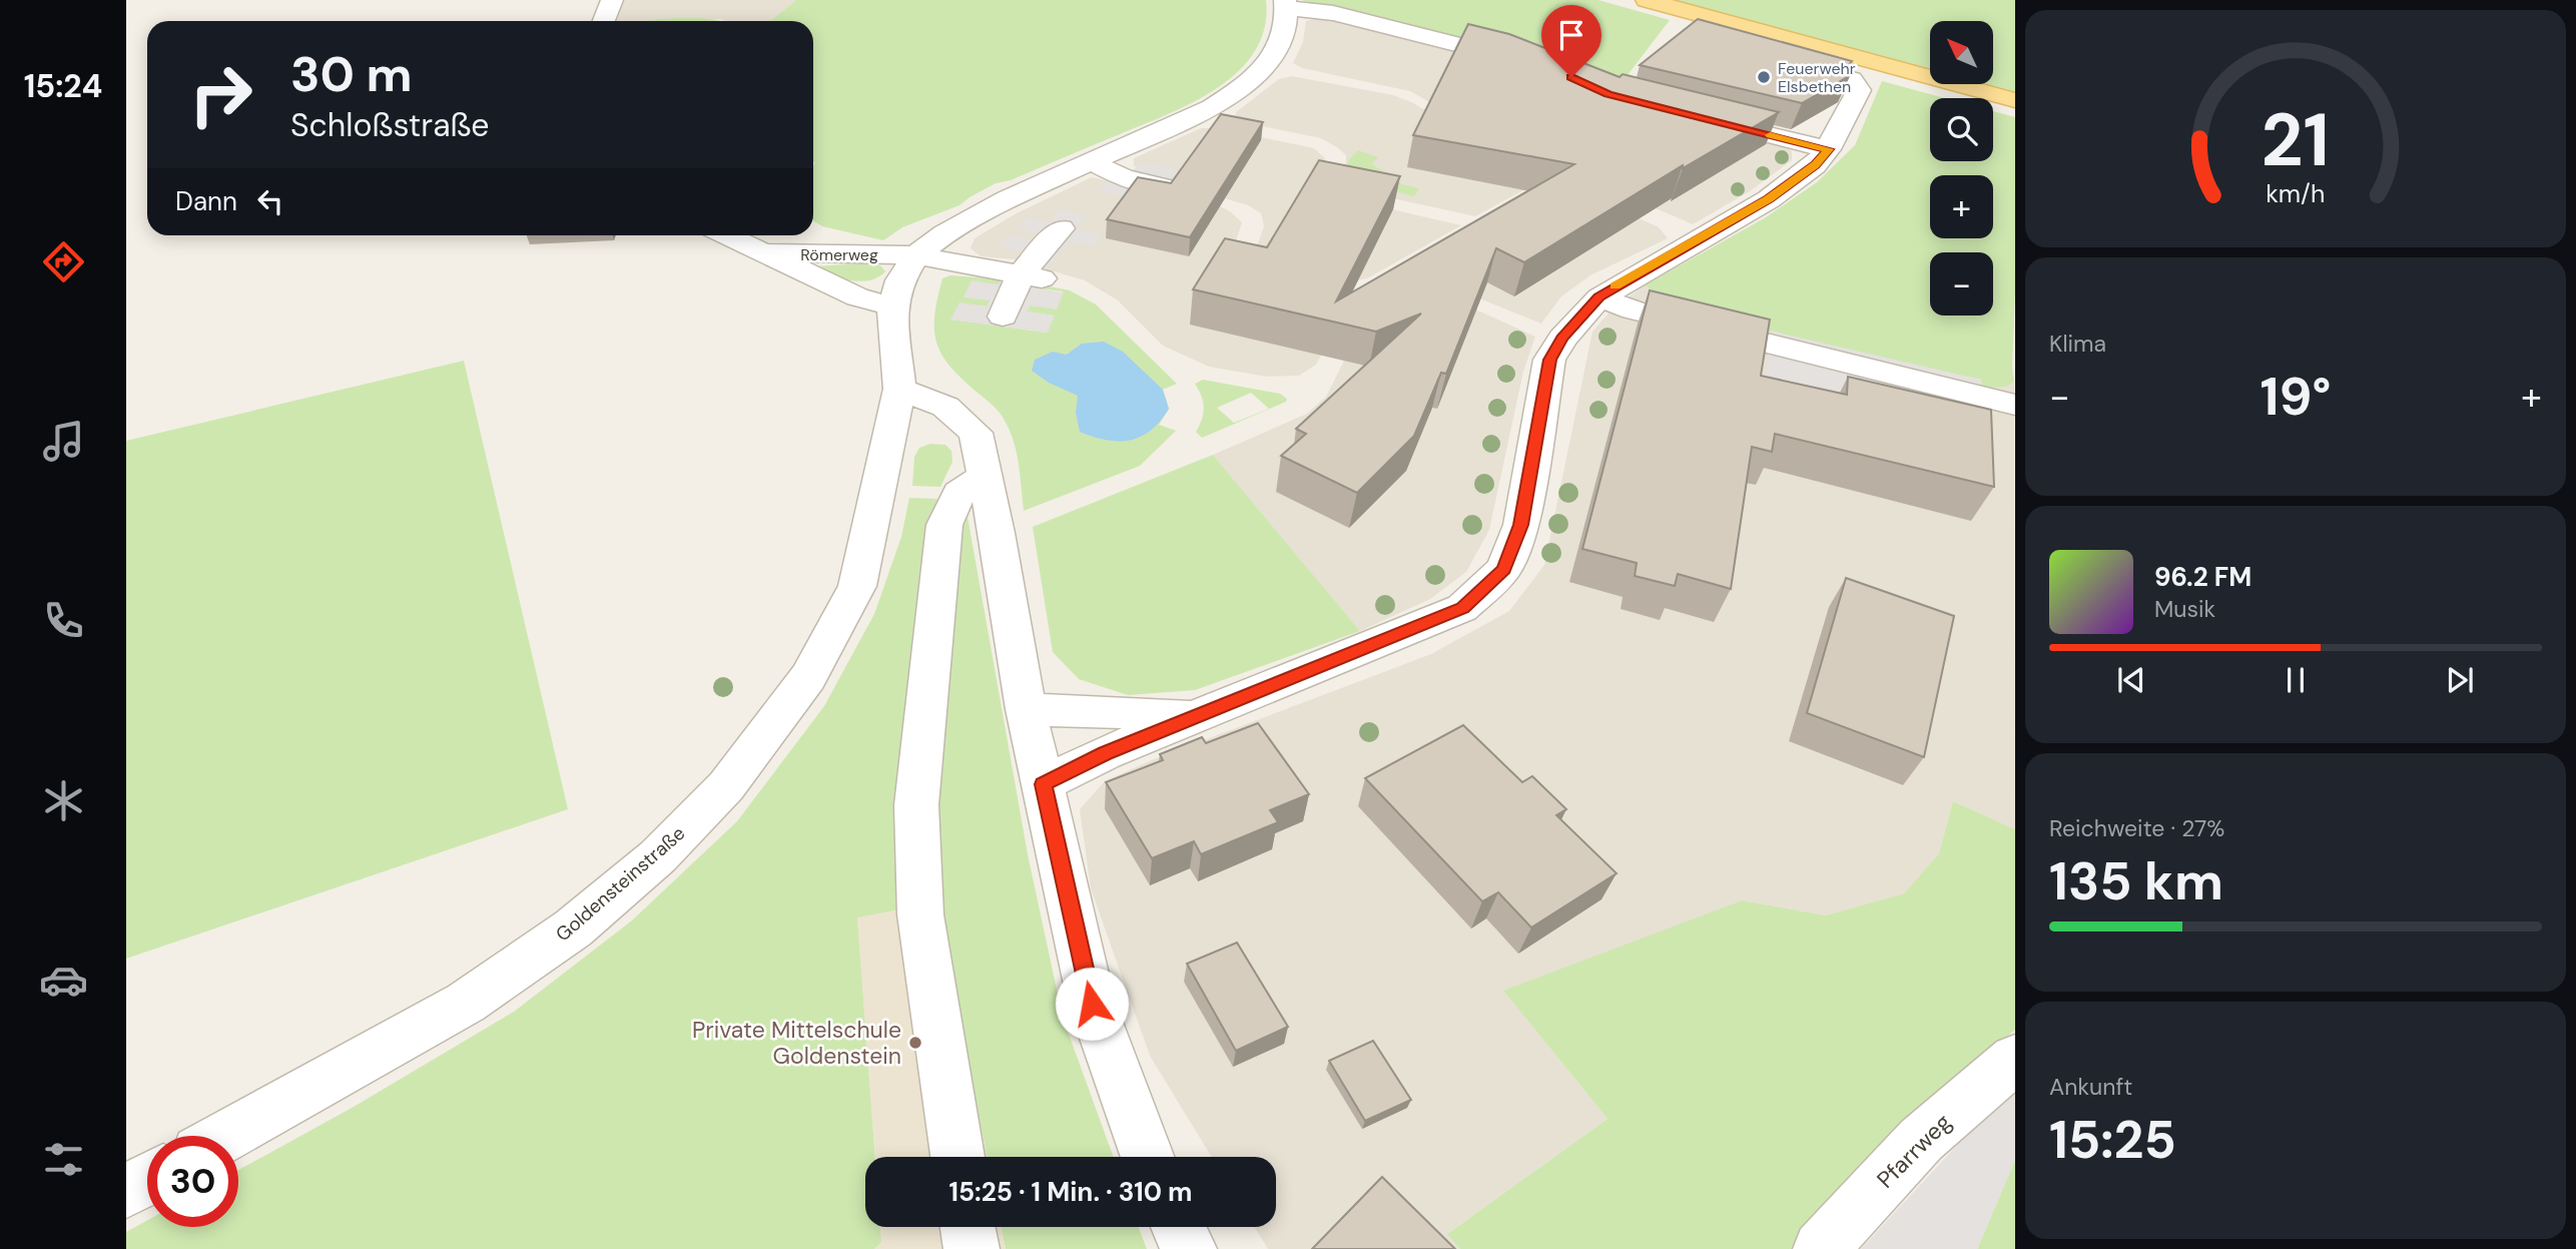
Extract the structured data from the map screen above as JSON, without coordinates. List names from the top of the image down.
{
  "streets": {
    "street": ["Römerweg", "Goldensteinstraße", "Pfarrweg"]
  },
  "crossings": [
    ["Römerweg", "Goldensteinstraße"]
  ],
  "places": ["Feuerwehr Elsbethen", "Private Mittelschule Goldenstein"],
  "north": "top left",
  "page": {
    "tabs": "15:24",
    "map_buttons": ["+", "−"],
    "turn": ["30 m", "Schloßstraße"],
    "then": "Dann",
    "tile": [
      "Klima",
      ["Reichweite · 27%", "135 km"],
      ["Ankunft", "15:25"]
    ],
    "heat": ["−", "19°", "+"],
    "song": ["96.2 FM", "Musik"],
    "limit": "30",
    "trip": "15:25 · 1 Min. · 310 m",
    "gauge": ["21", "km/h"]
  }
}
